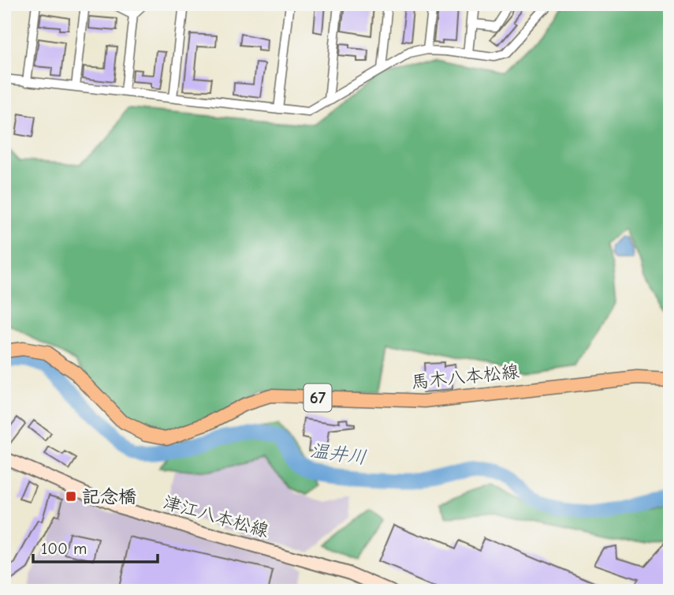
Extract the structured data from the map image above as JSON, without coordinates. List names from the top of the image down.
{
  "streets": {
    "main road": ["馬木八本松線", "67", "津江八本松線"]
  },
  "water": ["温井川"],
  "places": {
    "transit": ["記念橋"]
  },
  "scale_bar": "100 m"
}
